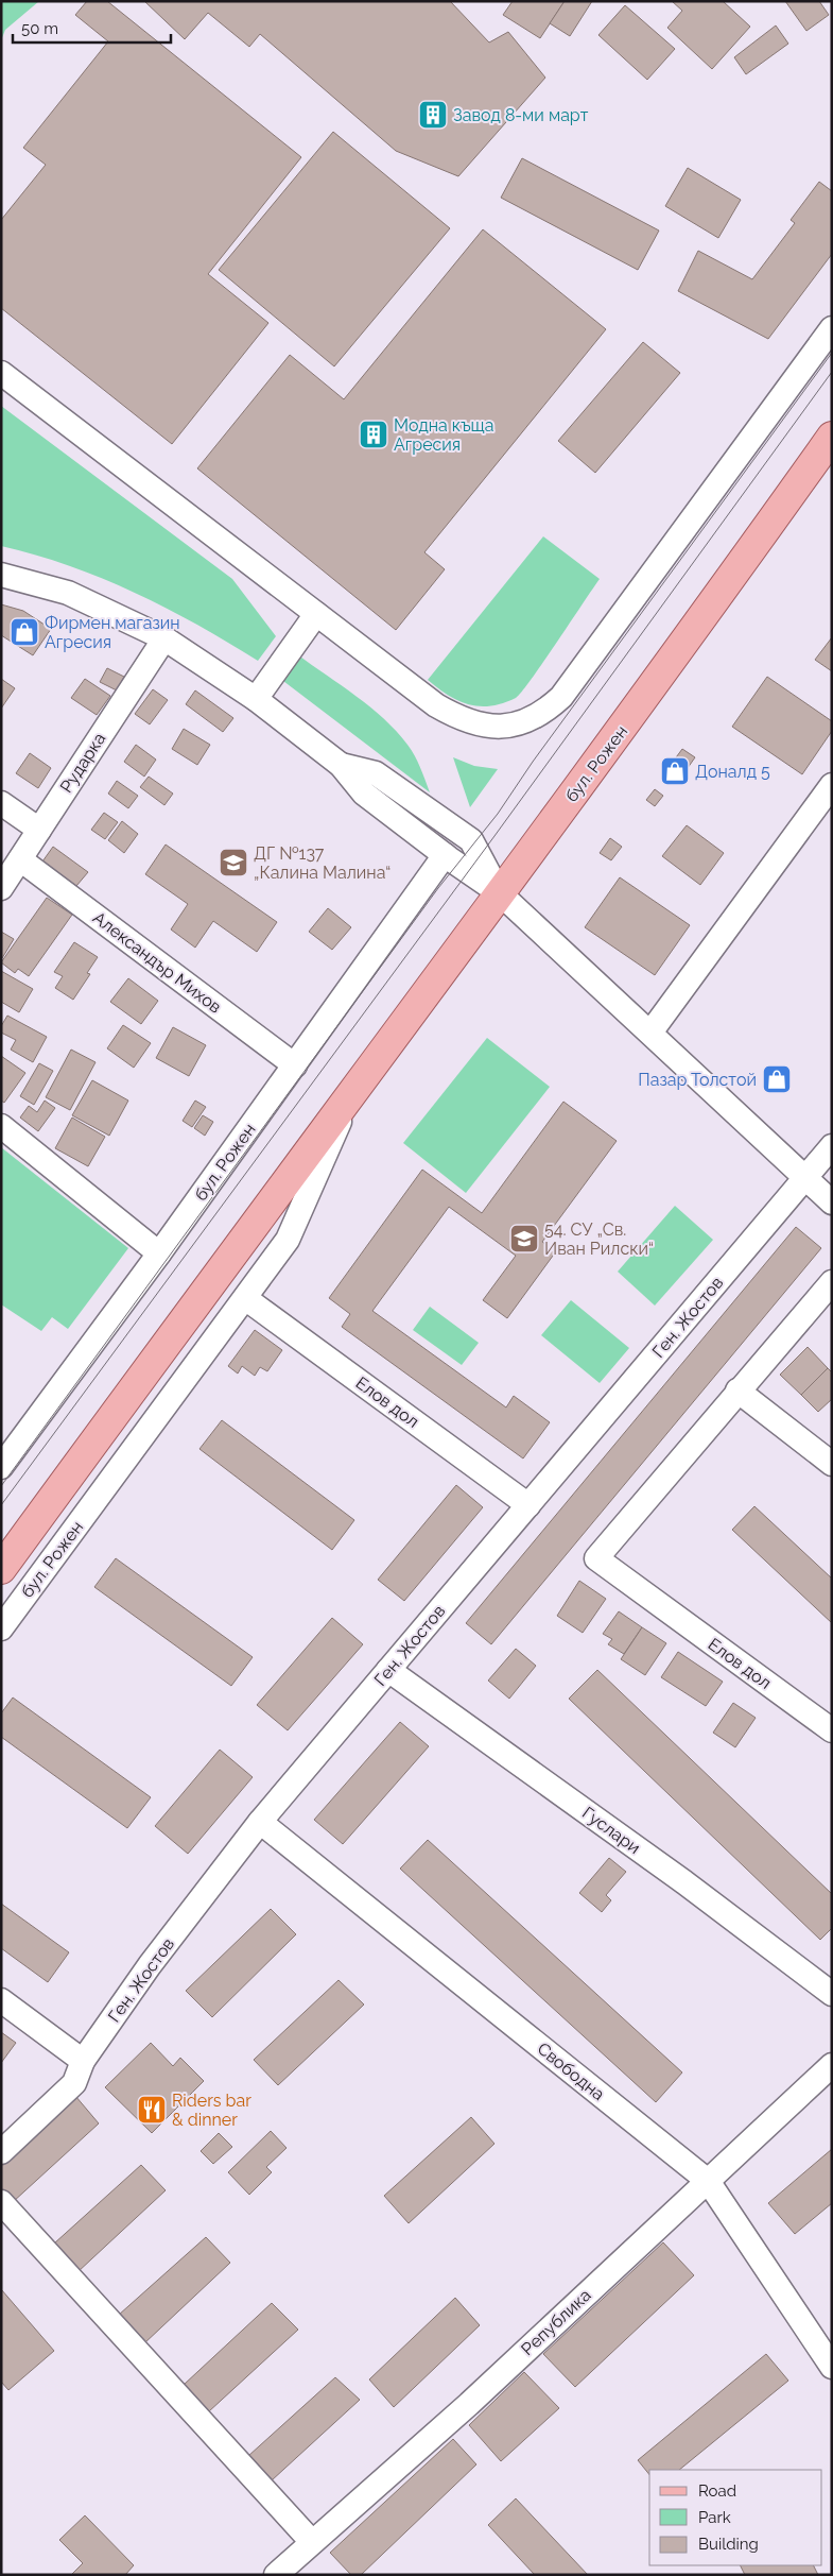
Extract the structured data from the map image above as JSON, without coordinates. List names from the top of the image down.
{
  "streets": {
    "main road": ["бул. Рожен"],
    "street": [
      "Рударка",
      "Александър Михов",
      "Ген. Жостов",
      "Елов дол",
      "Гуслари",
      "Свободна",
      "Република"
    ]
  },
  "crossings": [
    ["Рударка", "Александър Михов"],
    ["бул. Рожен", "Александър Михов"],
    ["бул. Рожен", "Елов дол"],
    ["Ген. Жостов", "Елов дол"],
    ["Ген. Жостов", "Гуслари"],
    ["Ген. Жостов", "Свободна"],
    ["Свободна", "Република"]
  ],
  "places": {
    "building": ["Завод 8-ми март", "Модна къща Агресия"],
    "shop": ["Фирмен магазин Агресия", "Доналд 5", "Пазар Толстой"],
    "school or university": ["ДГ №137 „Калина Малина“", "54. СУ „Св. Иван Рилски“"],
    "restaurant": ["Riders bar & dinner"]
  },
  "legend": ["Road", "Park", "Building"],
  "scale_bar": "50 m"
}
